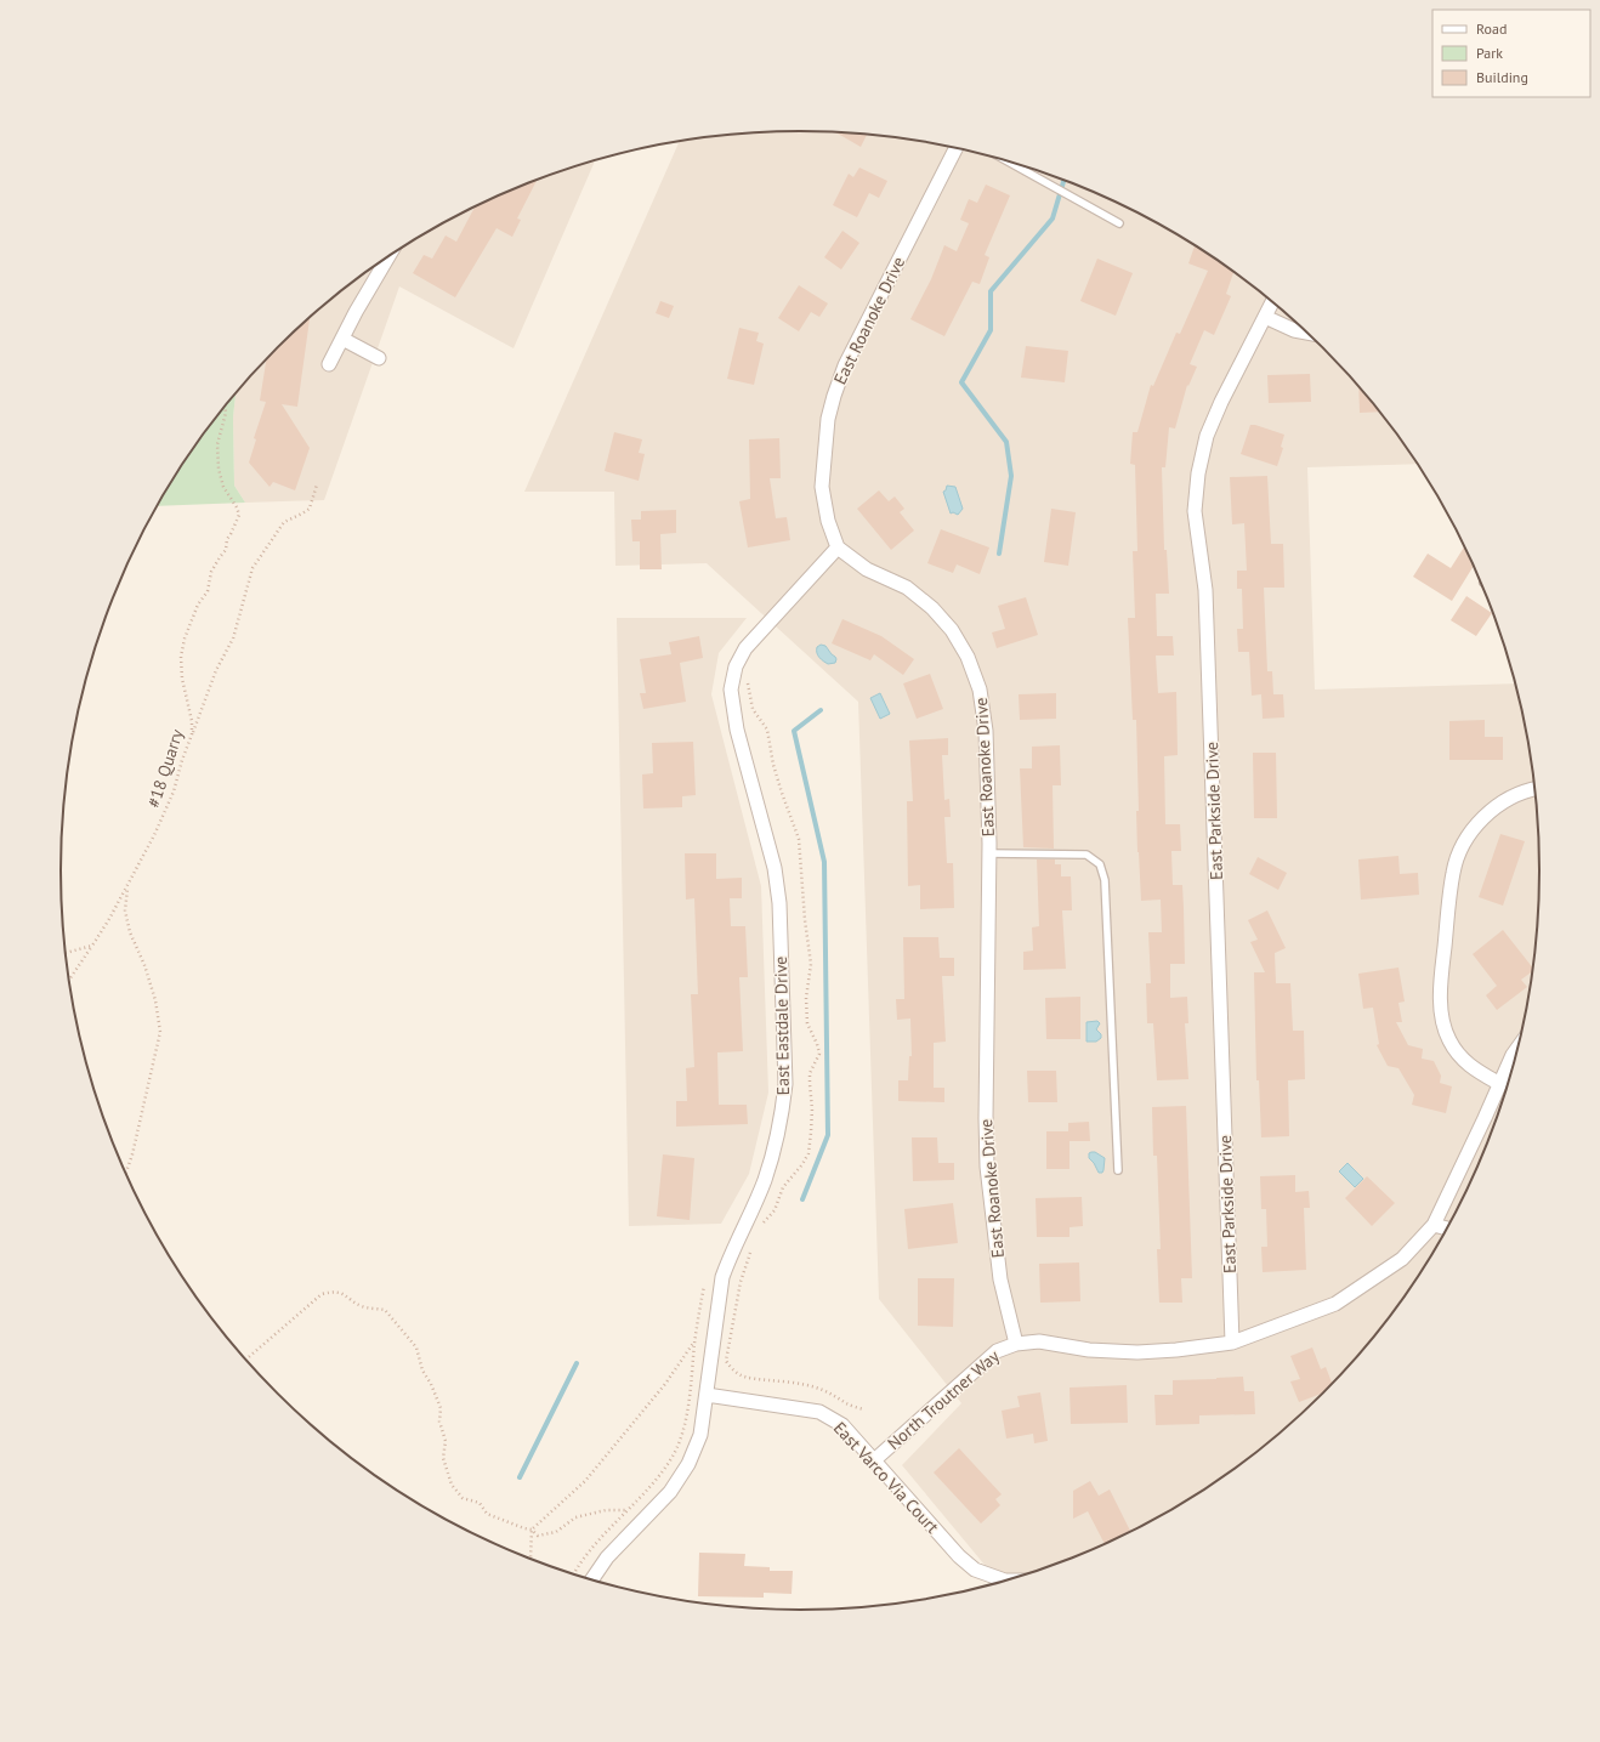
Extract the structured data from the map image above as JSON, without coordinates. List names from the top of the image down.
{
  "streets": {
    "street": [
      "East Roanoke Drive",
      "East Parkside Drive",
      "East Eastdale Drive",
      "North Troutner Way",
      "East Varco Via Court"
    ],
    "path": ["#18 Quarry"]
  },
  "crossings": [
    ["East Roanoke Drive", "East Eastdale Drive"],
    ["East Roanoke Drive", "North Troutner Way"],
    ["East Parkside Drive", "North Troutner Way"],
    ["East Eastdale Drive", "East Varco Via Court"],
    ["North Troutner Way", "East Varco Via Court"]
  ],
  "legend": ["Road", "Park", "Building"]
}
